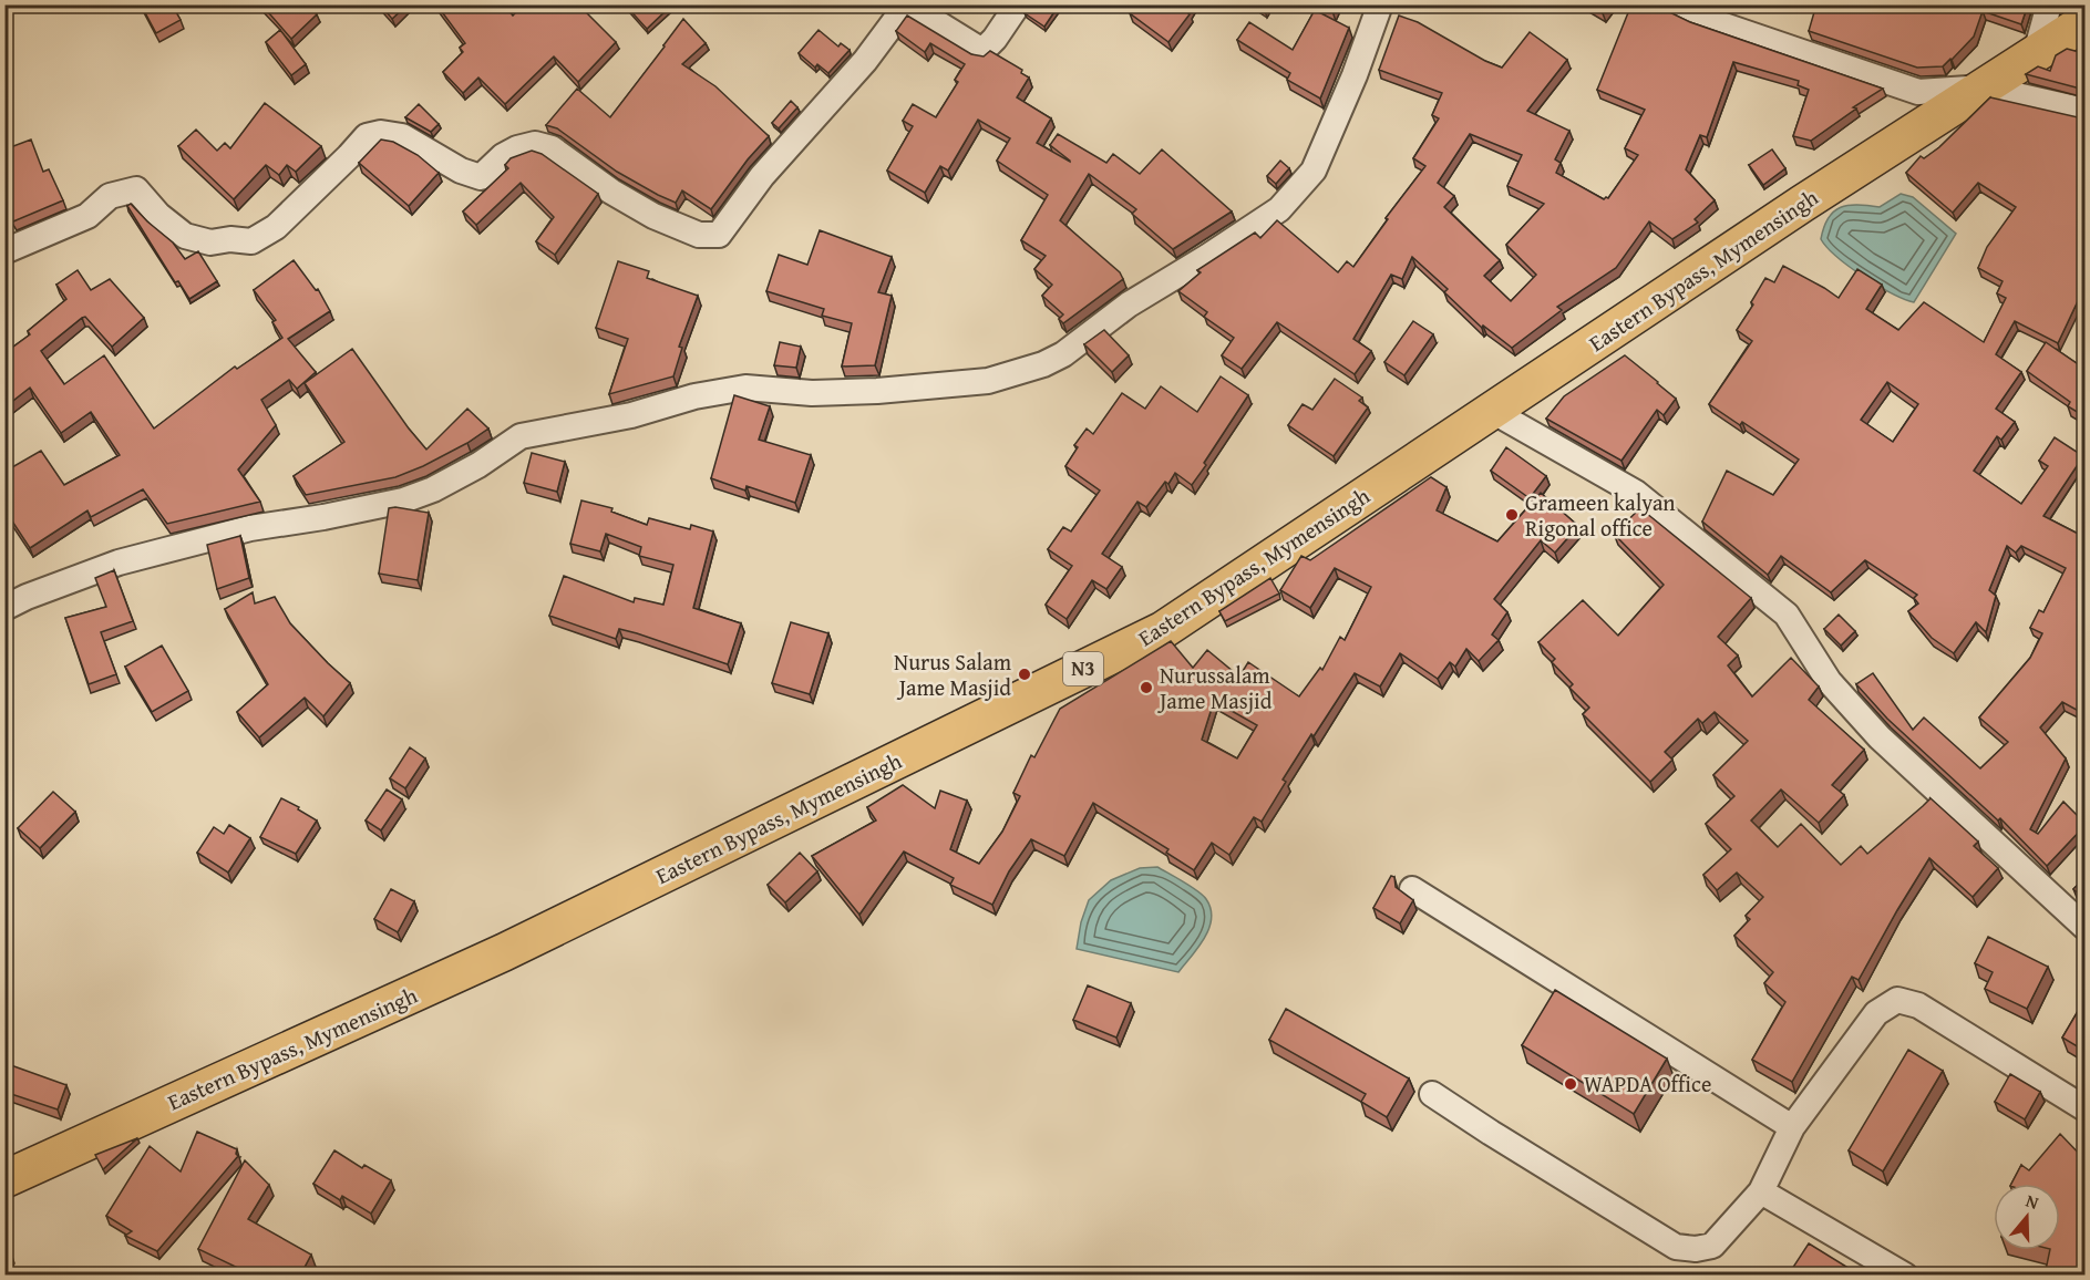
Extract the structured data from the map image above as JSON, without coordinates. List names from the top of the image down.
{
  "streets": {
    "highway": ["Eastern Bypass, Mymensingh", "N3"]
  },
  "places": [
    "Grameen kalyan Rigonal office",
    "Nurus Salam Jame Masjid",
    "Nurussalam Jame Masjid",
    "WAPDA Office"
  ],
  "north": "top"
}
